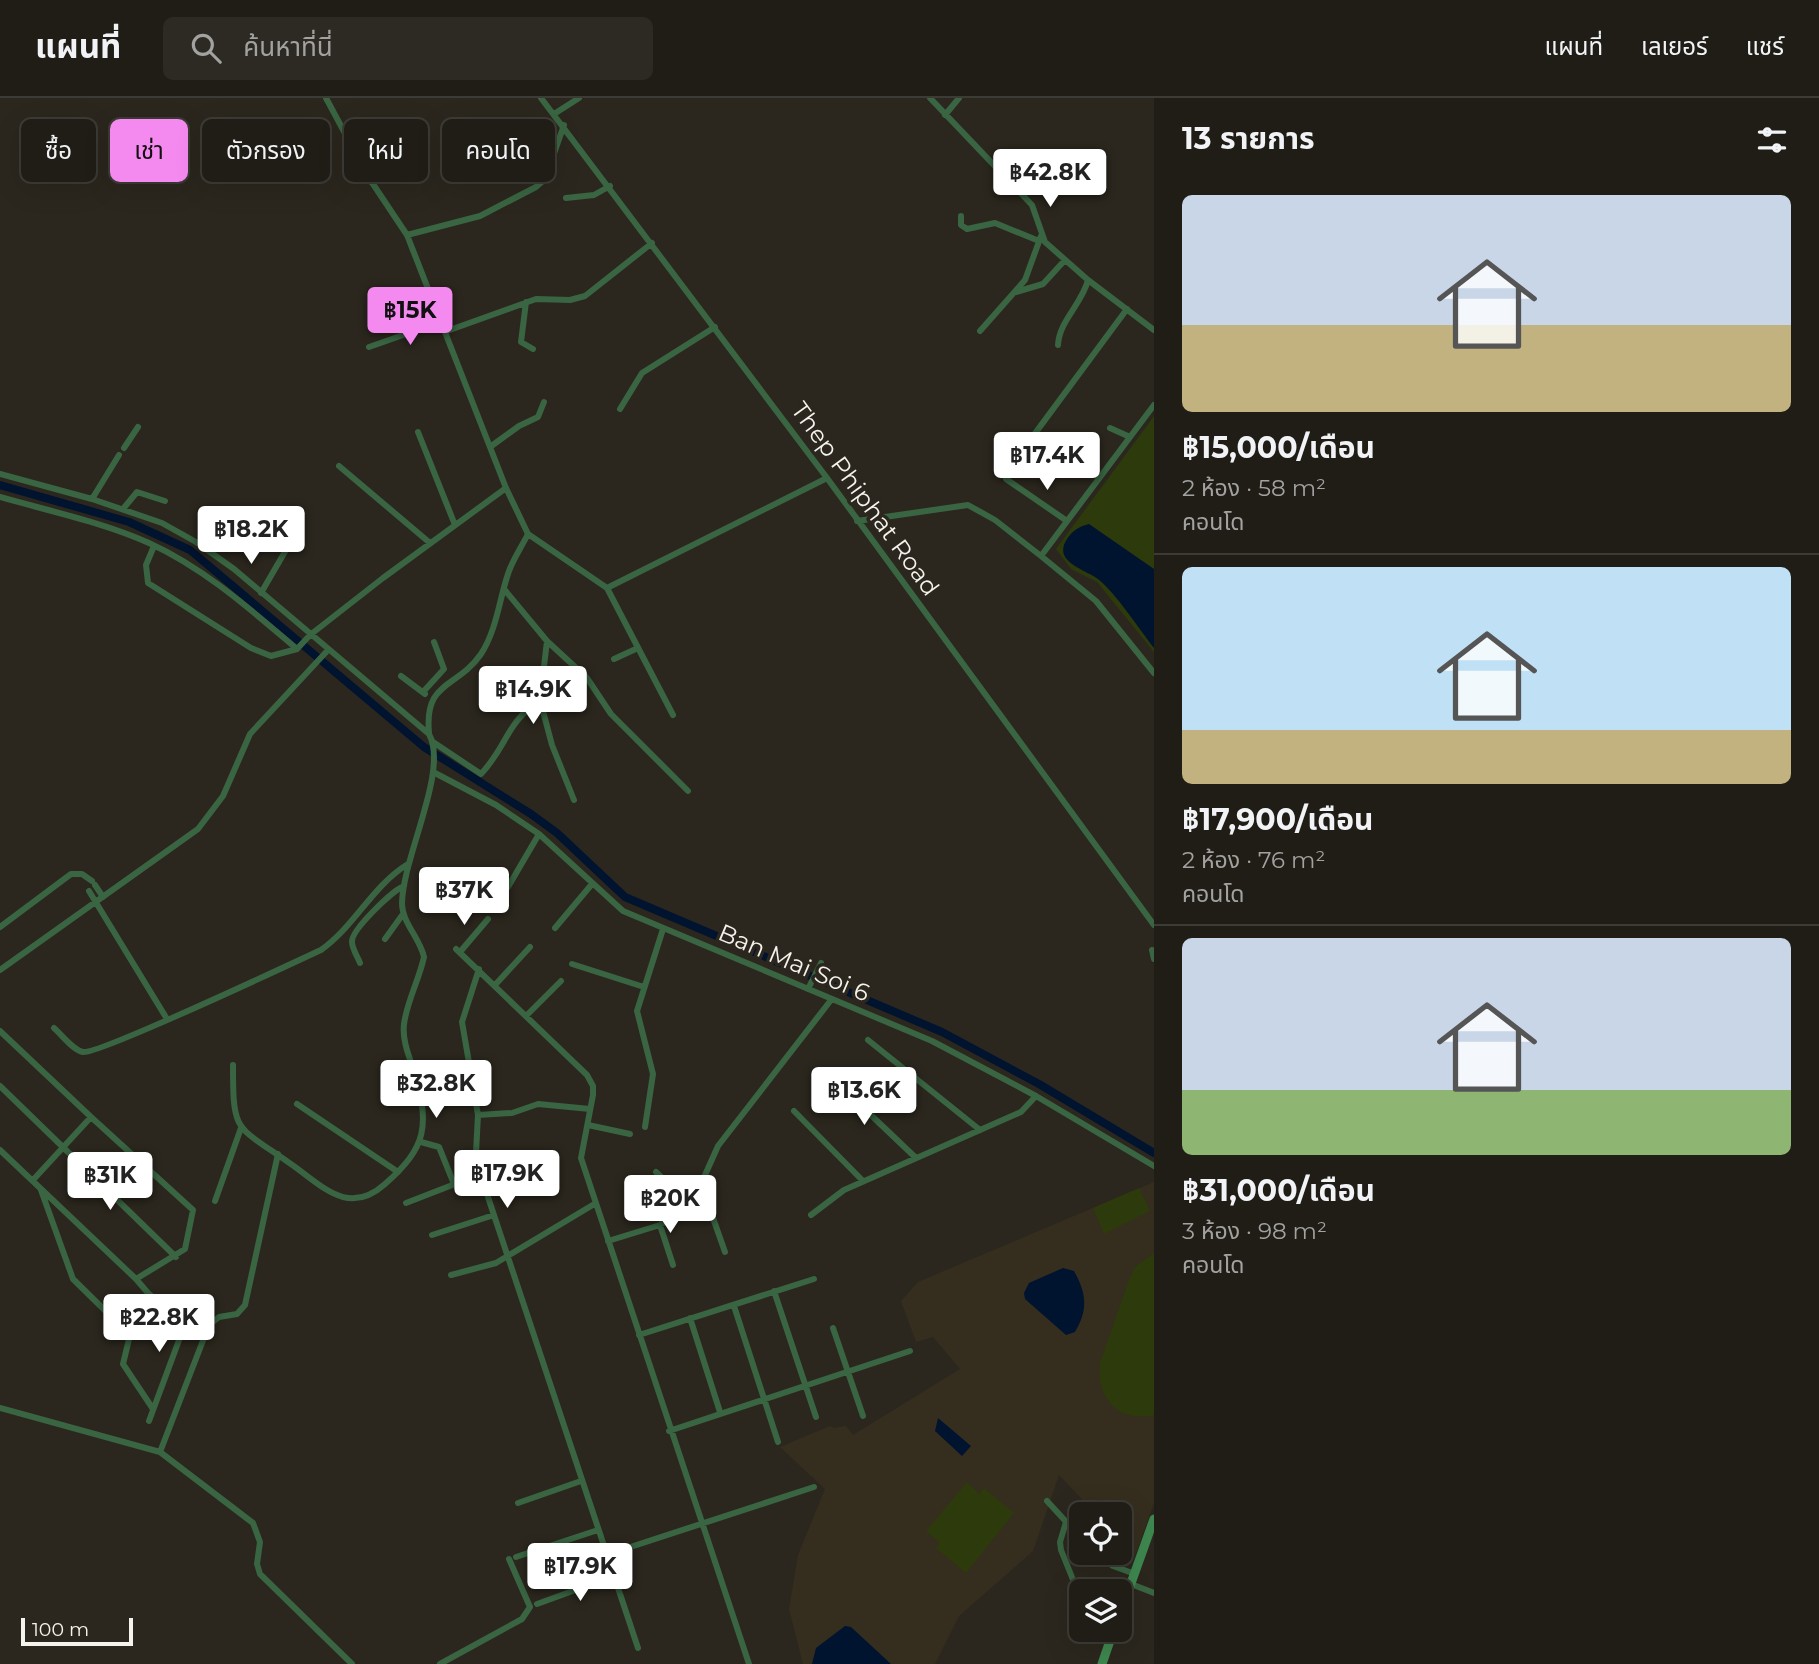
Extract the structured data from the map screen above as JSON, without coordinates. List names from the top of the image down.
{
  "streets": {
    "street": ["Thep Phiphat Road", "Ban Mai Soi 6"]
  },
  "scale_bar": "100 m",
  "page": {
    "header": "แผนที่",
    "search": "ค้นหาที่นี่",
    "nav": ["แผนที่", "เลเยอร์", "แชร์"],
    "heading": "13 รายการ",
    "chip": [
      "ซื้อ",
      "เช่า",
      "ตัวกรอง",
      "ใหม่",
      "คอนโด"
    ],
    "price": [
      "฿42.8K",
      "฿15K",
      "฿17.4K",
      "฿18.2K",
      "฿14.9K",
      "฿37K",
      "฿32.8K",
      "฿13.6K",
      "฿17.9K",
      "฿31K",
      "฿20K",
      "฿22.8K",
      "฿17.9K"
    ],
    "list": [
      {
        "name": "฿15,000/เดือน",
        "note": "2 ห้อง · 58 m² · คอนโด"
      },
      {
        "name": "฿17,900/เดือน",
        "note": "2 ห้อง · 76 m² · คอนโด"
      },
      {
        "name": "฿31,000/เดือน",
        "note": "3 ห้อง · 98 m² · คอนโด"
      }
    ],
    "scale": "100 m"
  }
}
